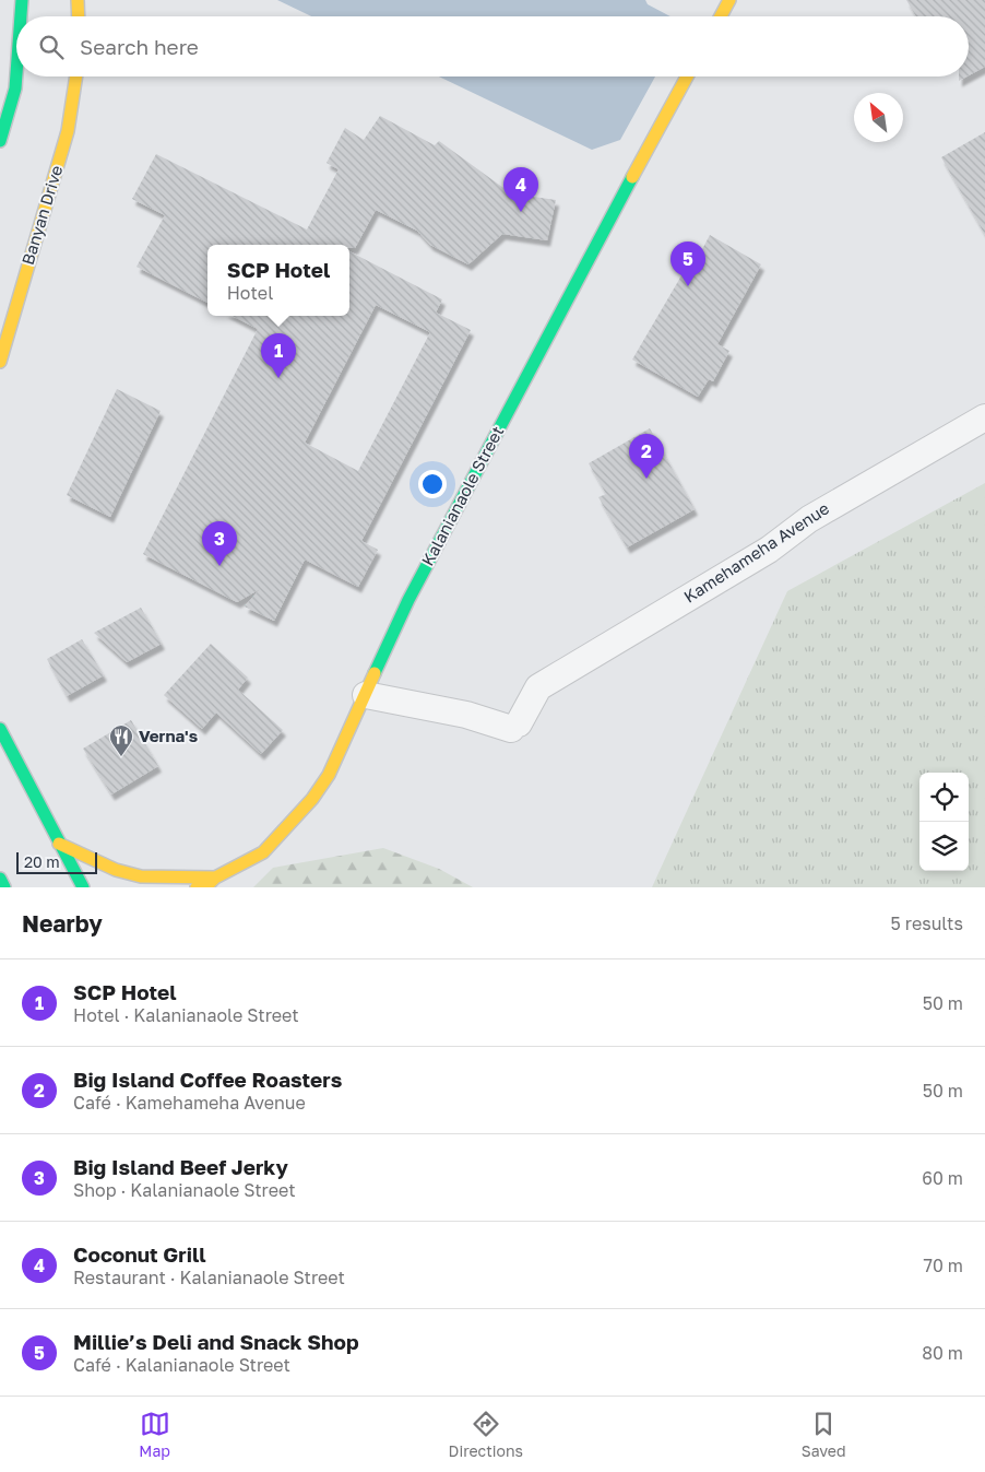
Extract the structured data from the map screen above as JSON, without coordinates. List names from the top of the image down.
{
  "streets": {
    "main road": ["Banyan Drive", "Kalanianaole Street"],
    "street": ["Kamehameha Avenue"]
  },
  "crossings": [
    ["Kalanianaole Street", "Kamehameha Avenue"]
  ],
  "places": {
    "restaurant": ["Verna's"]
  },
  "scale_bar": "20 m",
  "north": "top left",
  "page": {
    "search": "Search here",
    "pins": [
      "4",
      "5",
      "1",
      "2",
      "3"
    ],
    "popup": ["SCP Hotel", "Hotel"],
    "scale": "20 m",
    "heading": ["Nearby", "5 results"],
    "list": [
      {
        "mark": "1",
        "name": "SCP Hotel",
        "note": "Hotel · Kalanianaole Street",
        "value": "50 m"
      },
      {
        "mark": "2",
        "name": "Big Island Coffee Roasters",
        "note": "Café · Kamehameha Avenue",
        "value": "50 m"
      },
      {
        "mark": "3",
        "name": "Big Island Beef Jerky",
        "note": "Shop · Kalanianaole Street",
        "value": "60 m"
      },
      {
        "mark": "4",
        "name": "Coconut Grill",
        "note": "Restaurant · Kalanianaole Street",
        "value": "70 m"
      },
      {
        "mark": "5",
        "name": "Millie’s Deli and Snack Shop",
        "note": "Café · Kalanianaole Street",
        "value": "80 m"
      }
    ],
    "nav": ["Map", "Directions", "Saved"]
  }
}
